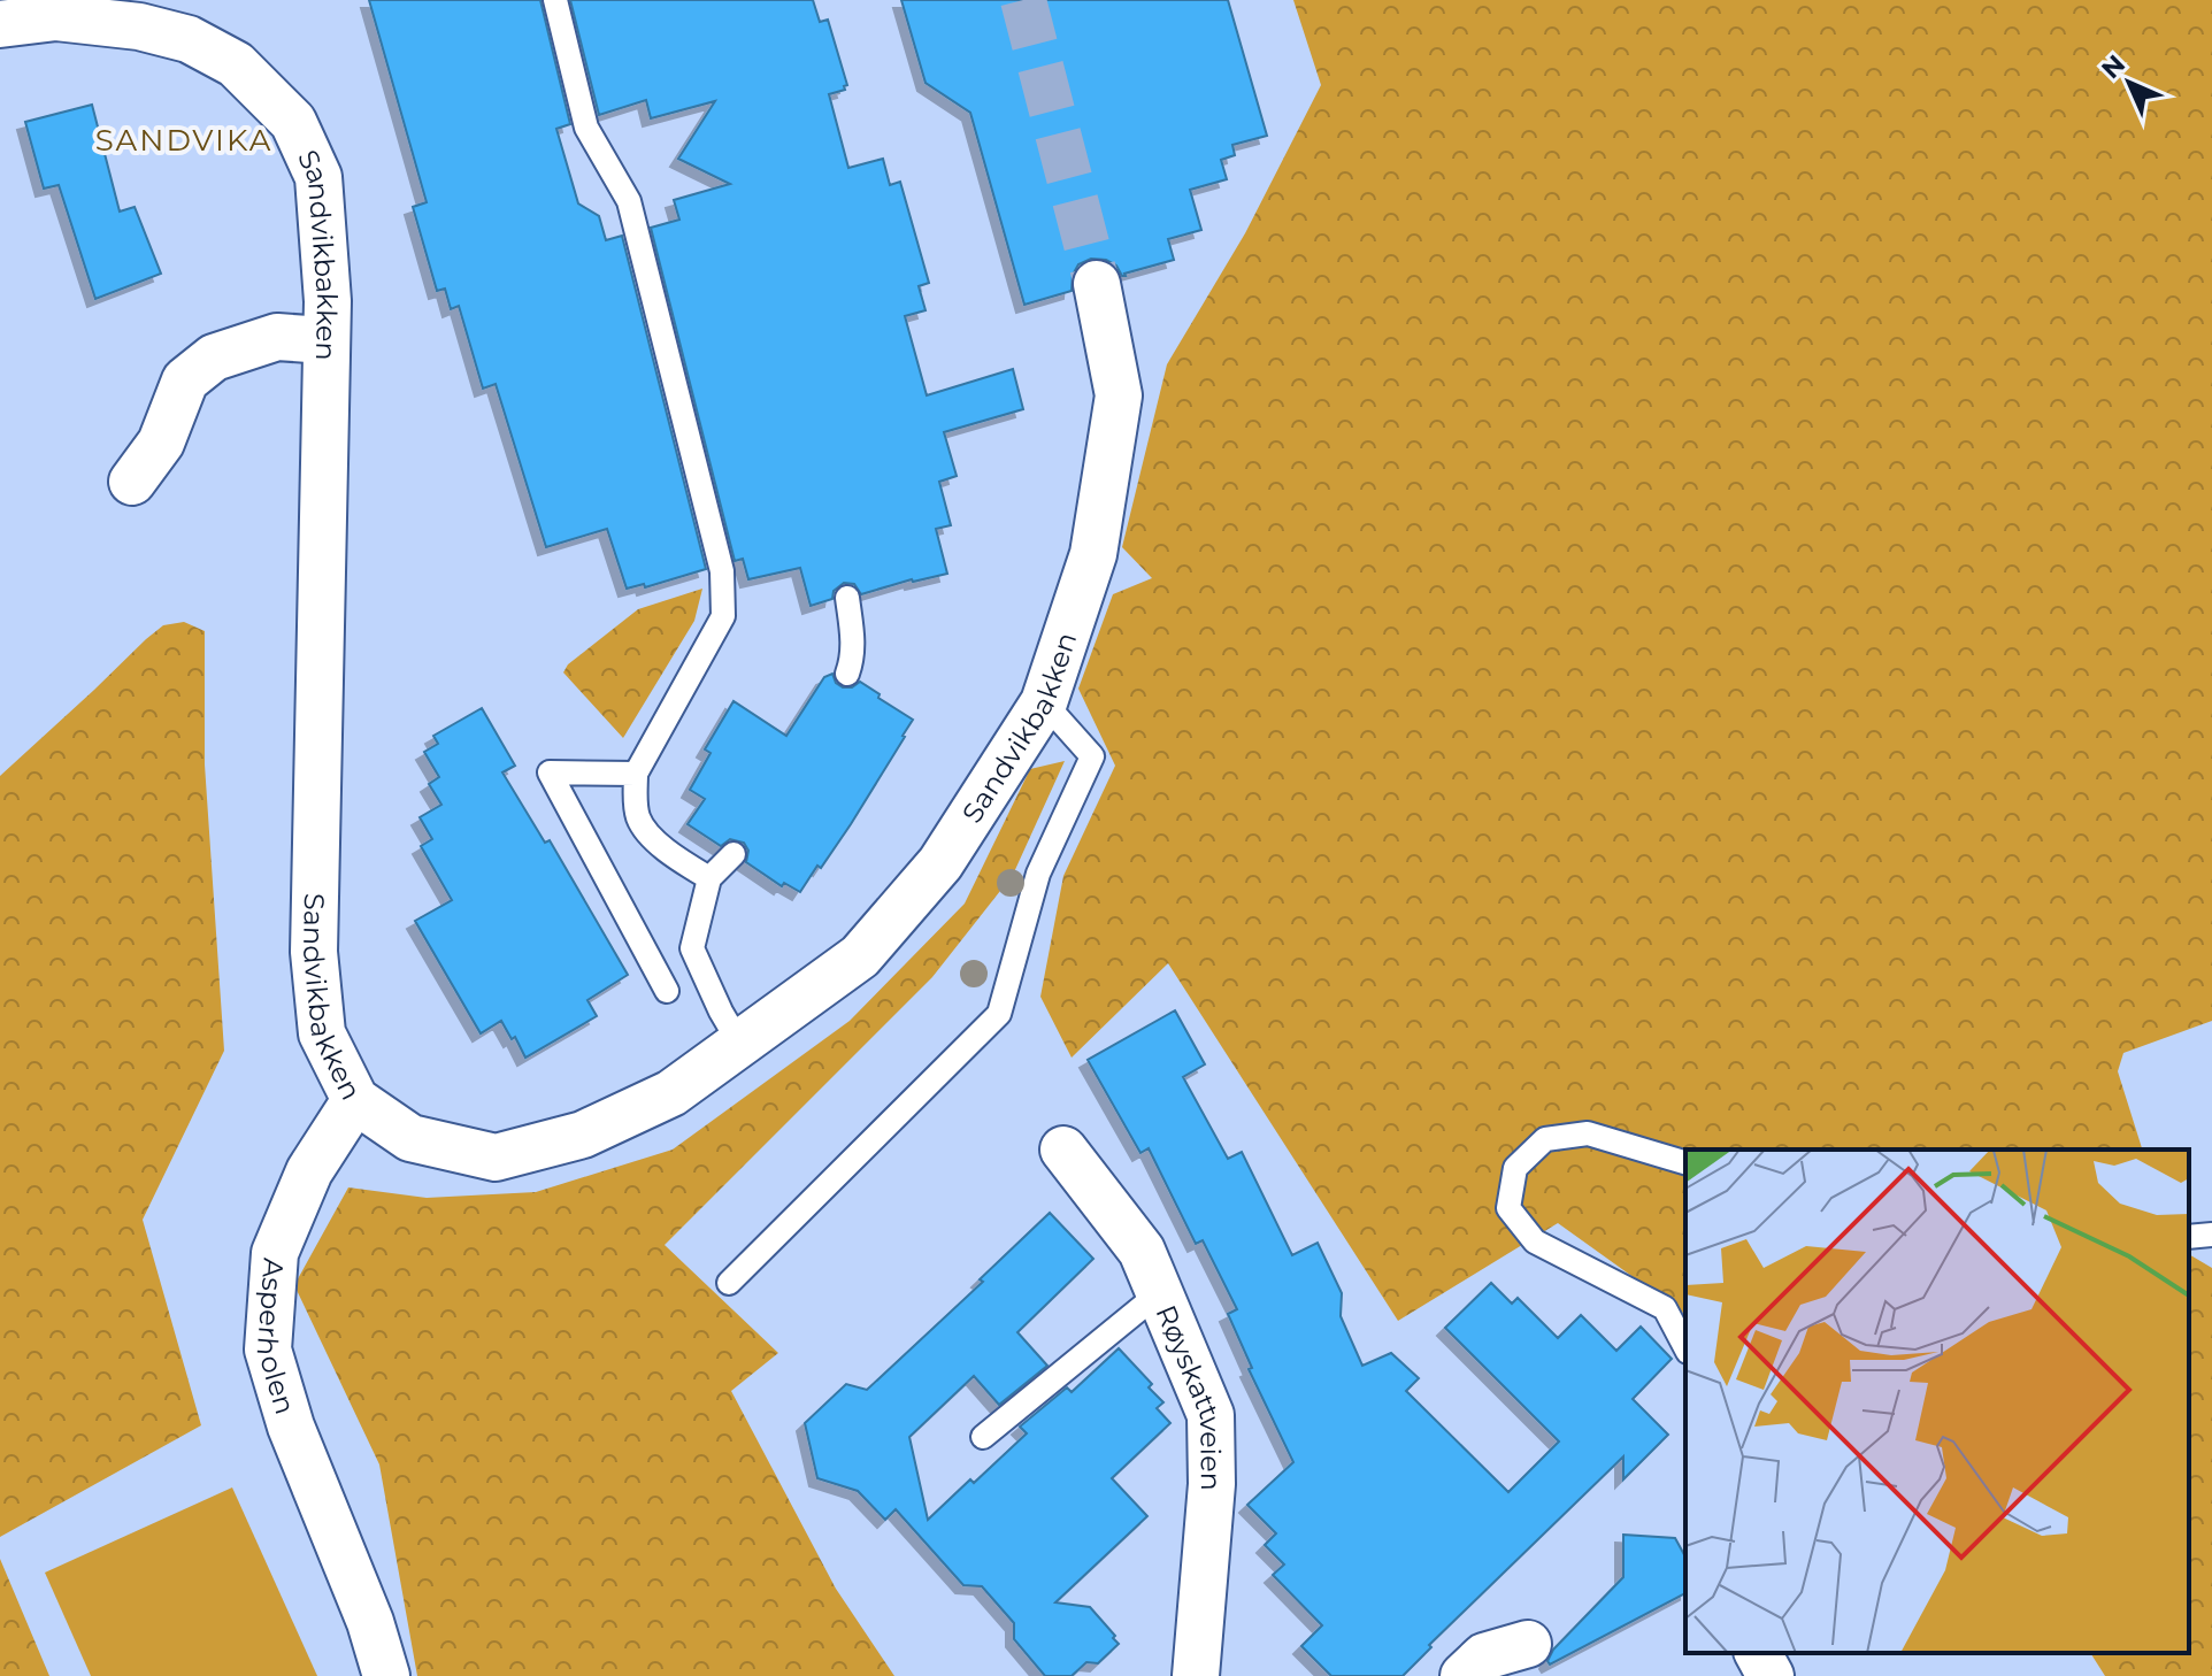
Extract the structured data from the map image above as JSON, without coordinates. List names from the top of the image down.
{
  "streets": {
    "street": ["Sandvikbakken", "Asperholen", "Røyskattveien"]
  },
  "crossings": [
    ["Sandvikbakken", "Asperholen"]
  ],
  "districts": ["SANDVIKA"],
  "north": "top left"
}
